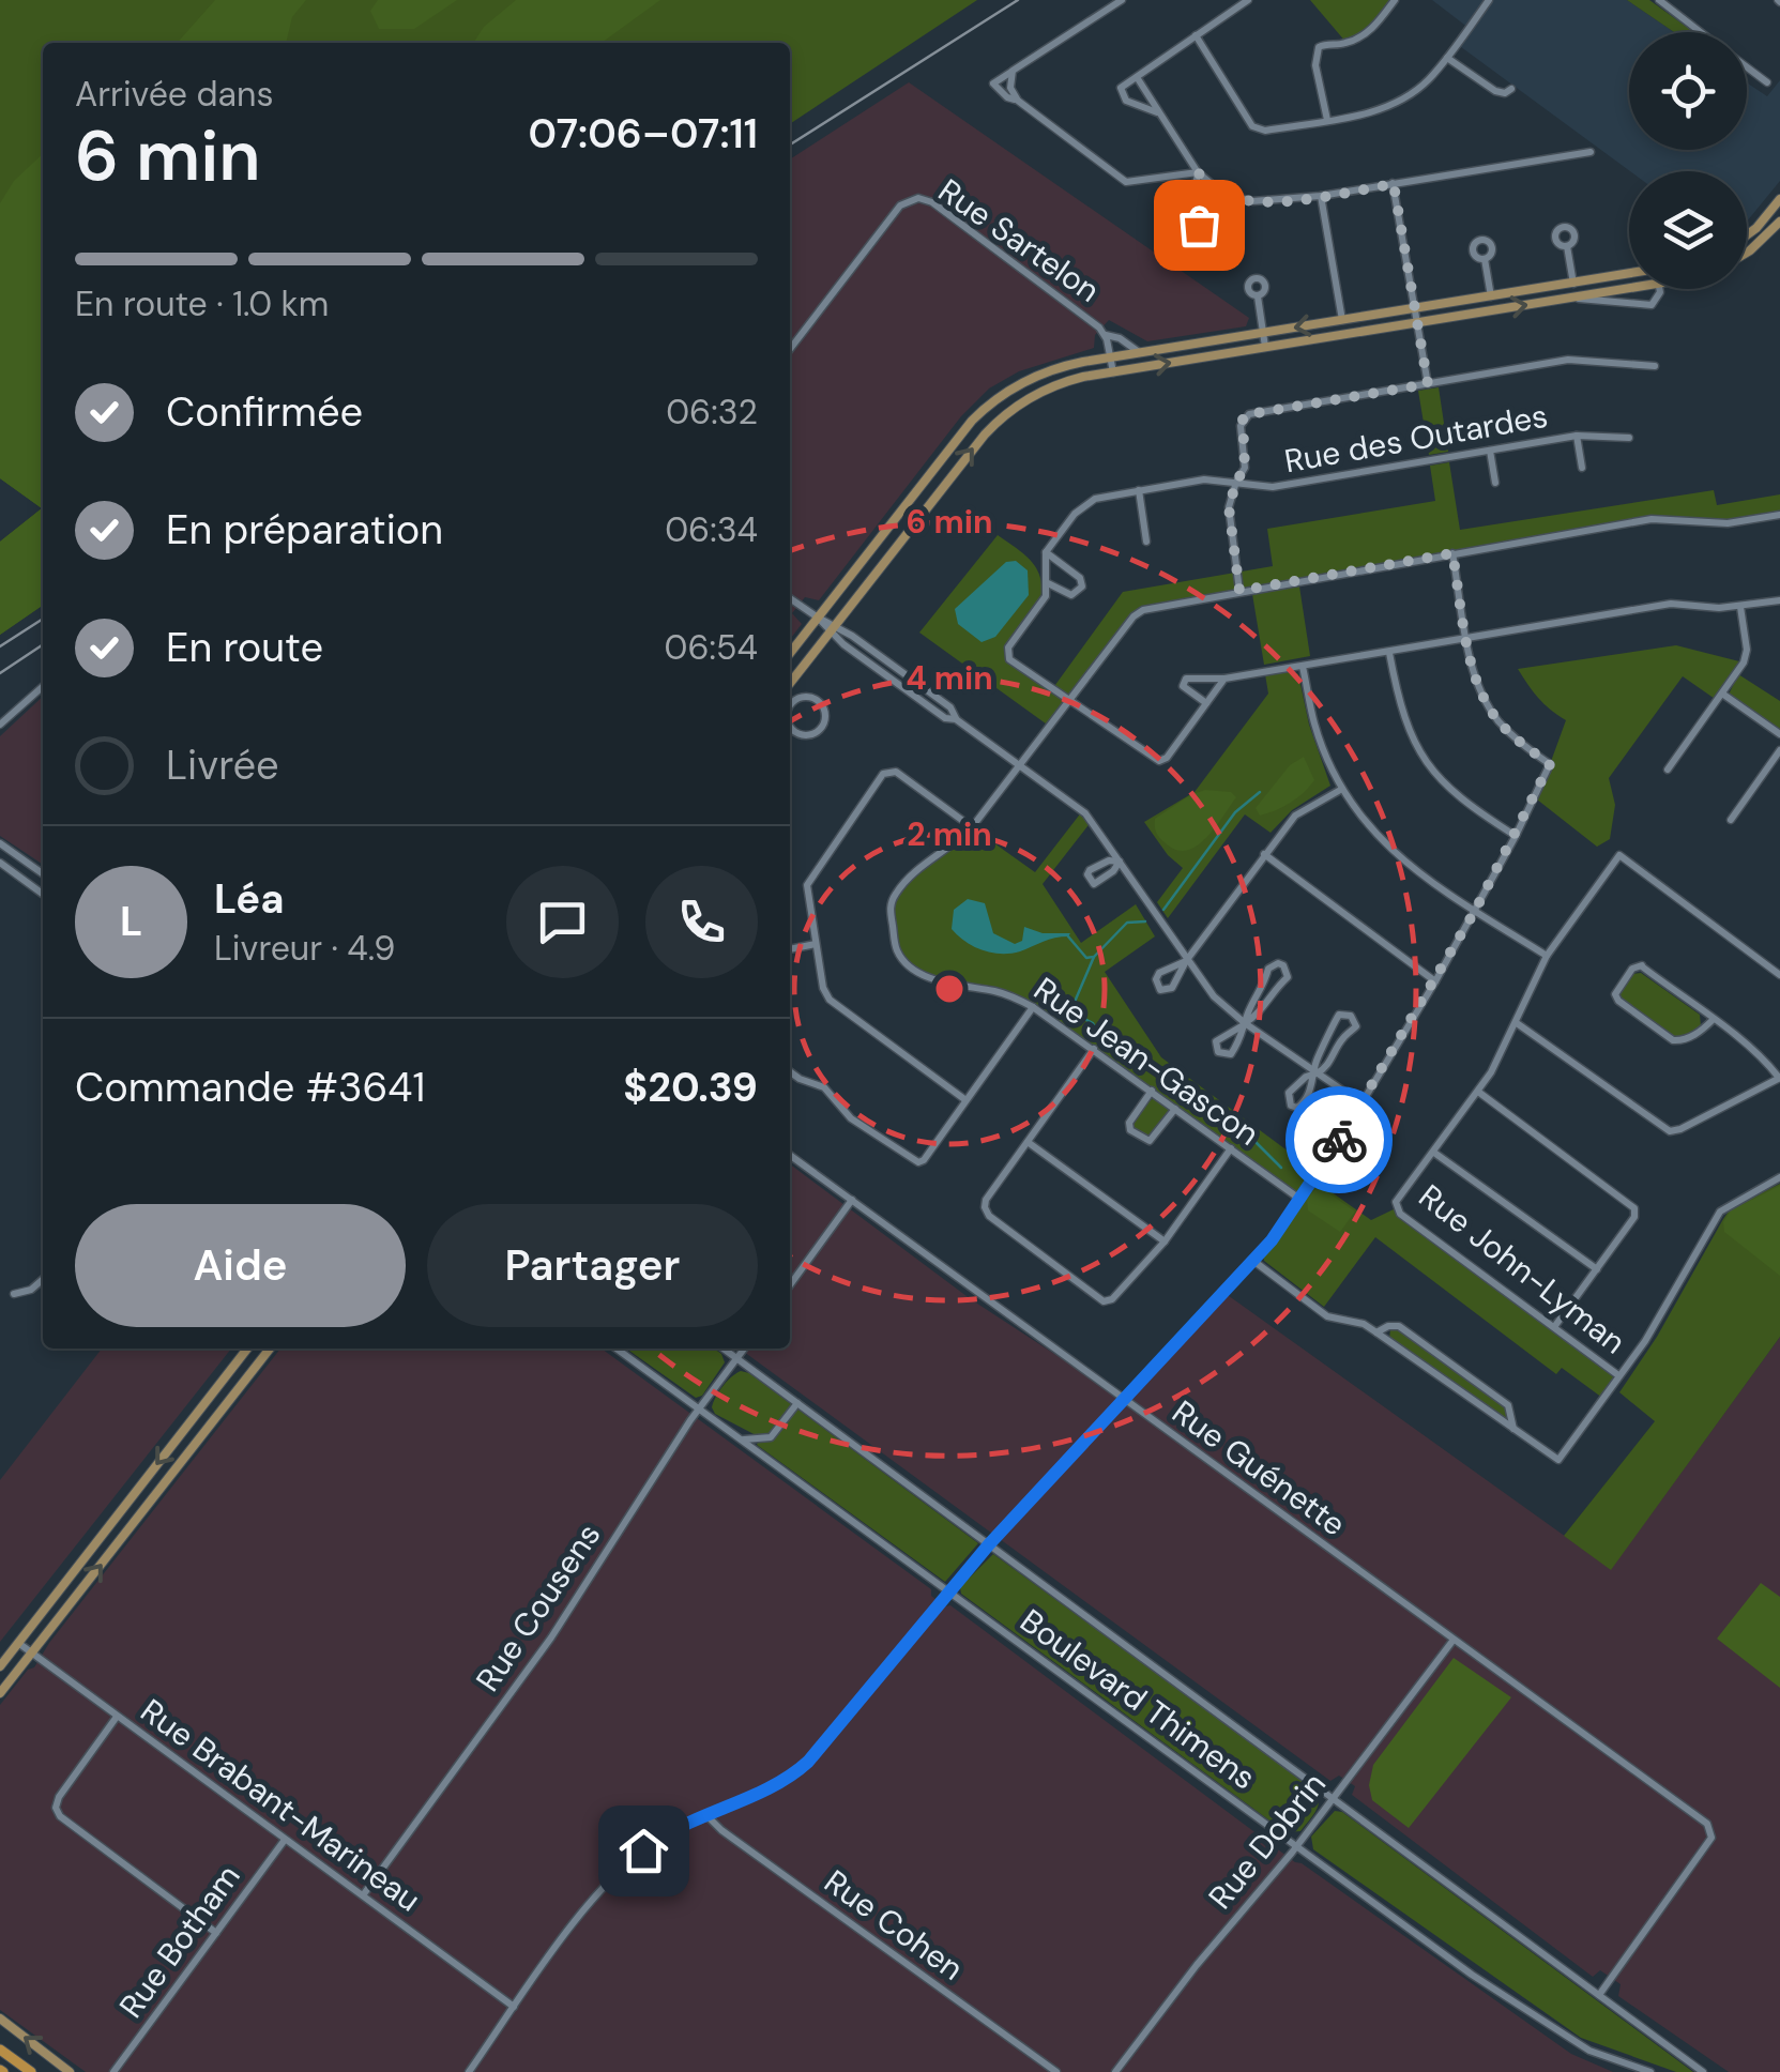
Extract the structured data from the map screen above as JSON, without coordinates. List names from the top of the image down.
{
  "streets": {
    "street": [
      "Rue Sartelon",
      "Rue des Outardes",
      "Rue Jean-Gascon",
      "Rue John-Lyman",
      "Rue Guénette",
      "Rue Cousens",
      "Boulevard Thimens",
      "Rue Brabant-Marineau",
      "Rue Dobrin",
      "Rue Cohen",
      "Rue Botham"
    ]
  },
  "crossings": [
    ["Rue Guénette", "Boulevard Thimens"],
    ["Rue Guénette", "Rue Dobrin"],
    ["Rue Cousens", "Boulevard Thimens"],
    ["Rue Cousens", "Rue Brabant-Marineau"],
    ["Boulevard Thimens", "Rue Dobrin"],
    ["Rue Brabant-Marineau", "Rue Botham"]
  ],
  "page": {
    "heading": ["6 min", "Arrivée dans", "07:06–07:11"],
    "panel": [
      "Léa",
      "Livreur · 4.9",
      "Commande #3641",
      "$20.39"
    ],
    "bar": "En route · 1.0 km",
    "list": [
      ["Confirmée", "06:32"],
      ["En préparation", "06:34"],
      ["En route", "06:54"],
      "Livrée"
    ],
    "round": "L",
    "buttons": ["Aide", "Partager"]
  },
  "rings": ["6 min", "4 min", "2 min"]
}
